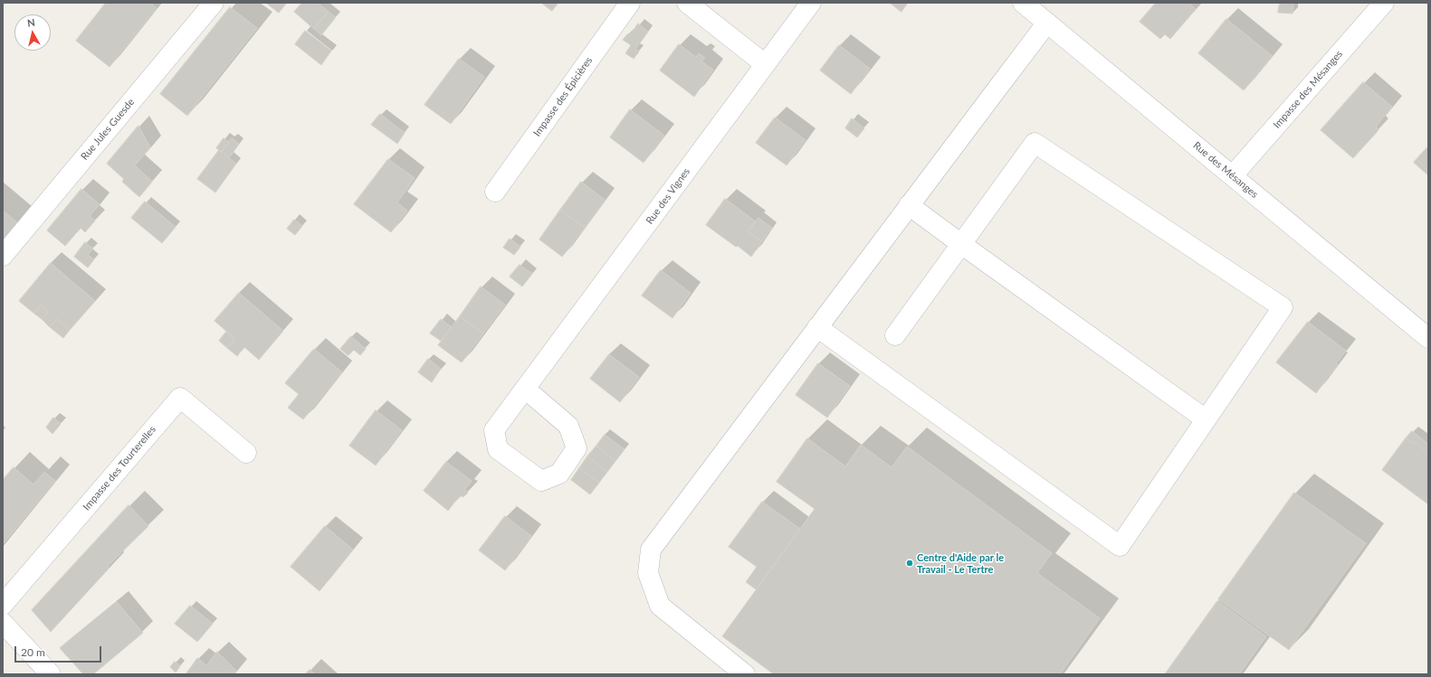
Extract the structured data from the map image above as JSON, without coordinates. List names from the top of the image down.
{
  "streets": {
    "street": [
      "Impasse des Mésanges",
      "Impasse des Épicières",
      "Rue Jules Guesde",
      "Rue des Mésanges",
      "Rue des Vignes",
      "Impasse des Tourterelles"
    ]
  },
  "crossings": [
    ["Impasse des Mésanges", "Rue des Mésanges"]
  ],
  "places": ["Centre d'Aide par le Travail - Le Tertre"],
  "scale_bar": "20 m",
  "north": "top"
}
